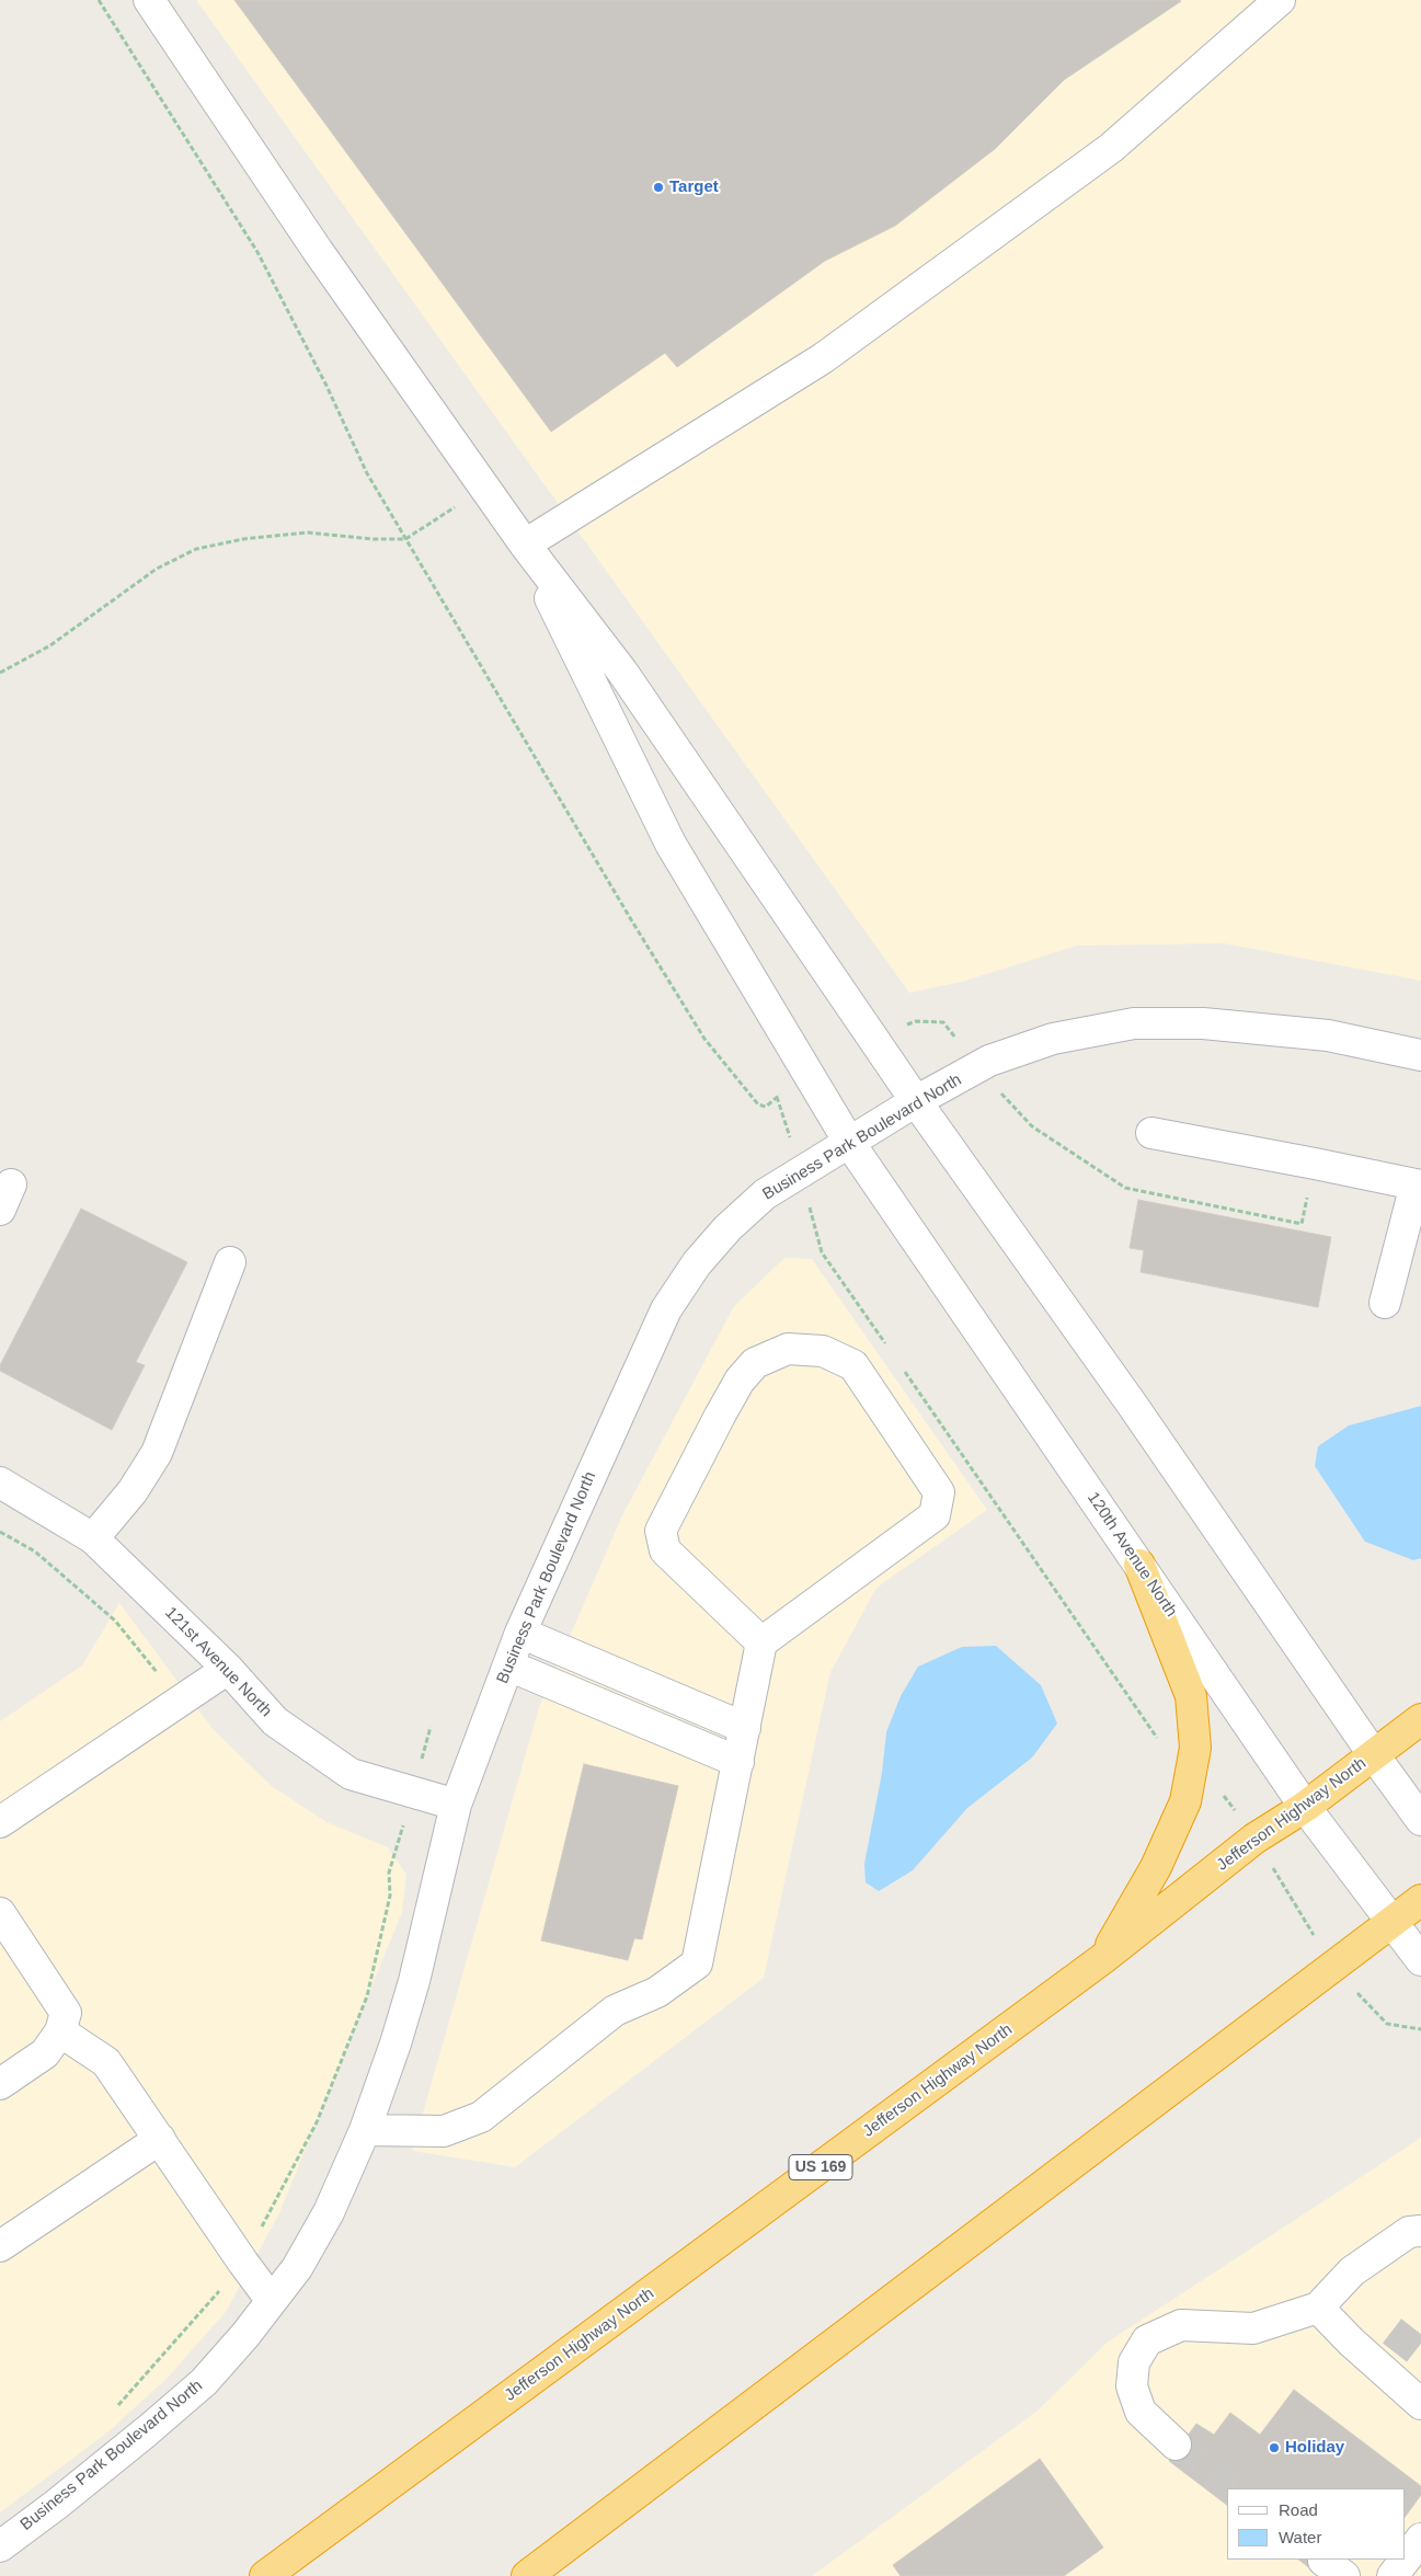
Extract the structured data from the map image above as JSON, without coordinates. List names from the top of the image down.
{
  "streets": {
    "highway": ["Jefferson Highway North", "US 169"],
    "street": ["Business Park Boulevard North", "120th Avenue North", "121st Avenue North"]
  },
  "crossings": [
    ["Business Park Boulevard North", "120th Avenue North"],
    ["Business Park Boulevard North", "121st Avenue North"],
    ["120th Avenue North", "Jefferson Highway North"]
  ],
  "places": ["Target", "Holiday"],
  "legend": ["Road", "Water"]
}
